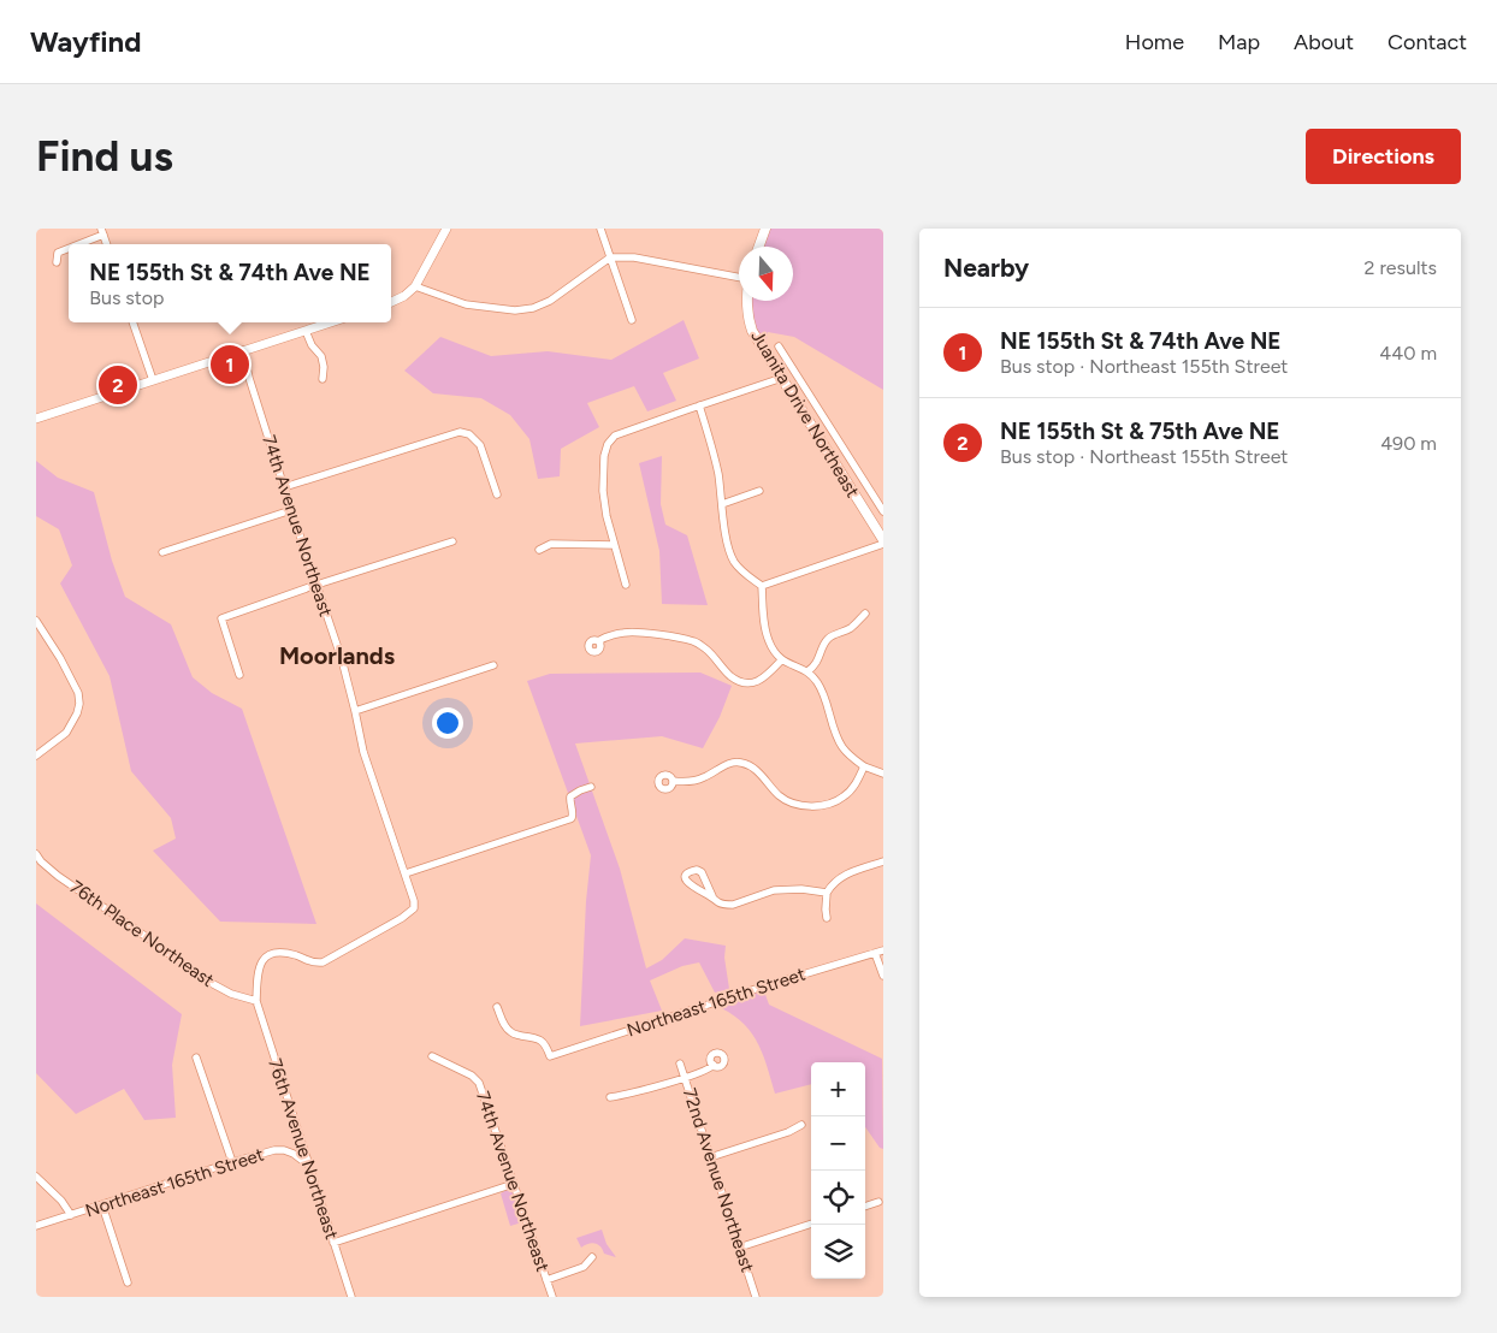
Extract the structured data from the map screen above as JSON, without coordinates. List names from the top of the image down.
{
  "streets": {
    "main road": ["Juanita Drive Northeast"],
    "street": [
      "74th Avenue Northeast",
      "76th Place Northeast",
      "Northeast 165th Street",
      "76th Avenue Northeast",
      "72nd Avenue Northeast"
    ]
  },
  "crossings": [
    ["74th Avenue Northeast", "76th Place Northeast"],
    ["74th Avenue Northeast", "76th Avenue Northeast"],
    ["76th Place Northeast", "76th Avenue Northeast"],
    ["Northeast 165th Street", "76th Avenue Northeast"]
  ],
  "districts": ["Moorlands"],
  "north": "bottom",
  "page": {
    "header": "Wayfind",
    "nav": [
      "Home",
      "Map",
      "About",
      "Contact"
    ],
    "buttons": "Directions",
    "title": "Find us",
    "heading": ["Nearby", "2 results"],
    "popup": ["NE 155th St & 74th Ave NE", "Bus stop"],
    "list": [
      {
        "mark": "1",
        "name": "NE 155th St & 74th Ave NE",
        "note": "Bus stop · Northeast 155th Street",
        "value": "440 m"
      },
      {
        "mark": "2",
        "name": "NE 155th St & 75th Ave NE",
        "note": "Bus stop · Northeast 155th Street",
        "value": "490 m"
      }
    ],
    "pins": ["1", "2"],
    "map_buttons": ["+", "−"]
  }
}
